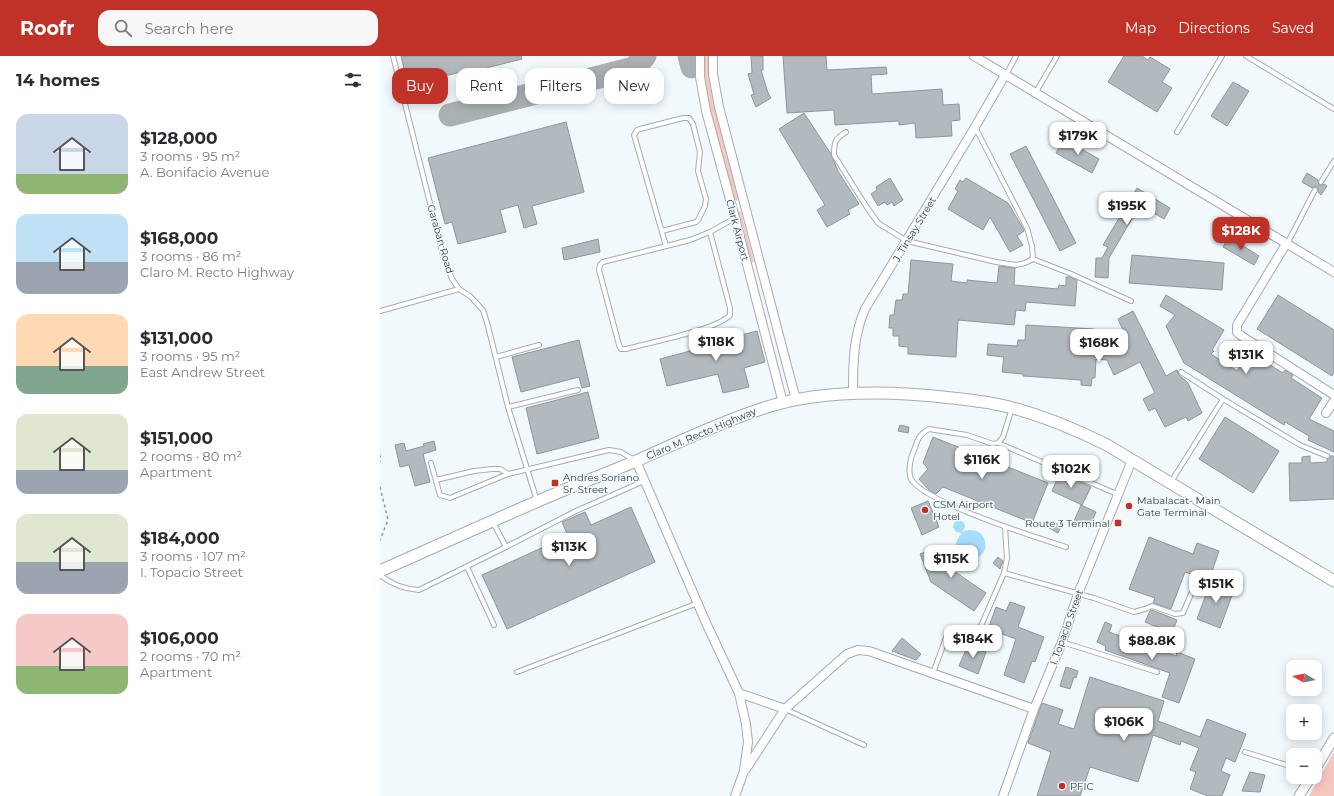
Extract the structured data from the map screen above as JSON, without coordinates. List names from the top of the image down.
{
  "streets": {
    "main road": ["Claro M. Recto Highway"],
    "street": ["J. Tinsay Street", "Clark Airport", "I. Topacio Street"],
    "lane": ["Garaban Road"]
  },
  "crossings": [
    ["J. Tinsay Street", "Claro M. Recto Highway"],
    ["Clark Airport", "Claro M. Recto Highway"],
    ["Garaban Road", "Claro M. Recto Highway"],
    ["Claro M. Recto Highway", "I. Topacio Street"]
  ],
  "places": {
    "transit": ["Andres Soriano Sr. Street", "Route 3 Terminal"],
    "other": ["Mabalacat- Main Gate Terminal", "CSM Airport Hotel", "PFIC"]
  },
  "north": "left",
  "page": {
    "header": "Roofr",
    "search": "Search here",
    "nav": ["Map", "Directions", "Saved"],
    "heading": "14 homes",
    "chip": [
      "Buy",
      "Rent",
      "Filters",
      "New"
    ],
    "list": [
      {
        "name": "$128,000",
        "note": "3 rooms · 95 m² · A. Bonifacio Avenue"
      },
      {
        "name": "$168,000",
        "note": "3 rooms · 86 m² · Claro M. Recto Highway"
      },
      {
        "name": "$131,000",
        "note": "3 rooms · 95 m² · East Andrew Street"
      },
      {
        "name": "$151,000",
        "note": "2 rooms · 80 m² · Apartment"
      },
      {
        "name": "$184,000",
        "note": "3 rooms · 107 m² · I. Topacio Street"
      },
      {
        "name": "$106,000",
        "note": "2 rooms · 70 m² · Apartment"
      }
    ],
    "price": [
      "$179K",
      "$195K",
      "$128K",
      "$118K",
      "$168K",
      "$131K",
      "$116K",
      "$102K",
      "$113K",
      "$115K",
      "$151K",
      "$184K",
      "$88.8K",
      "$106K"
    ],
    "map_buttons": ["+", "−"]
  }
}
